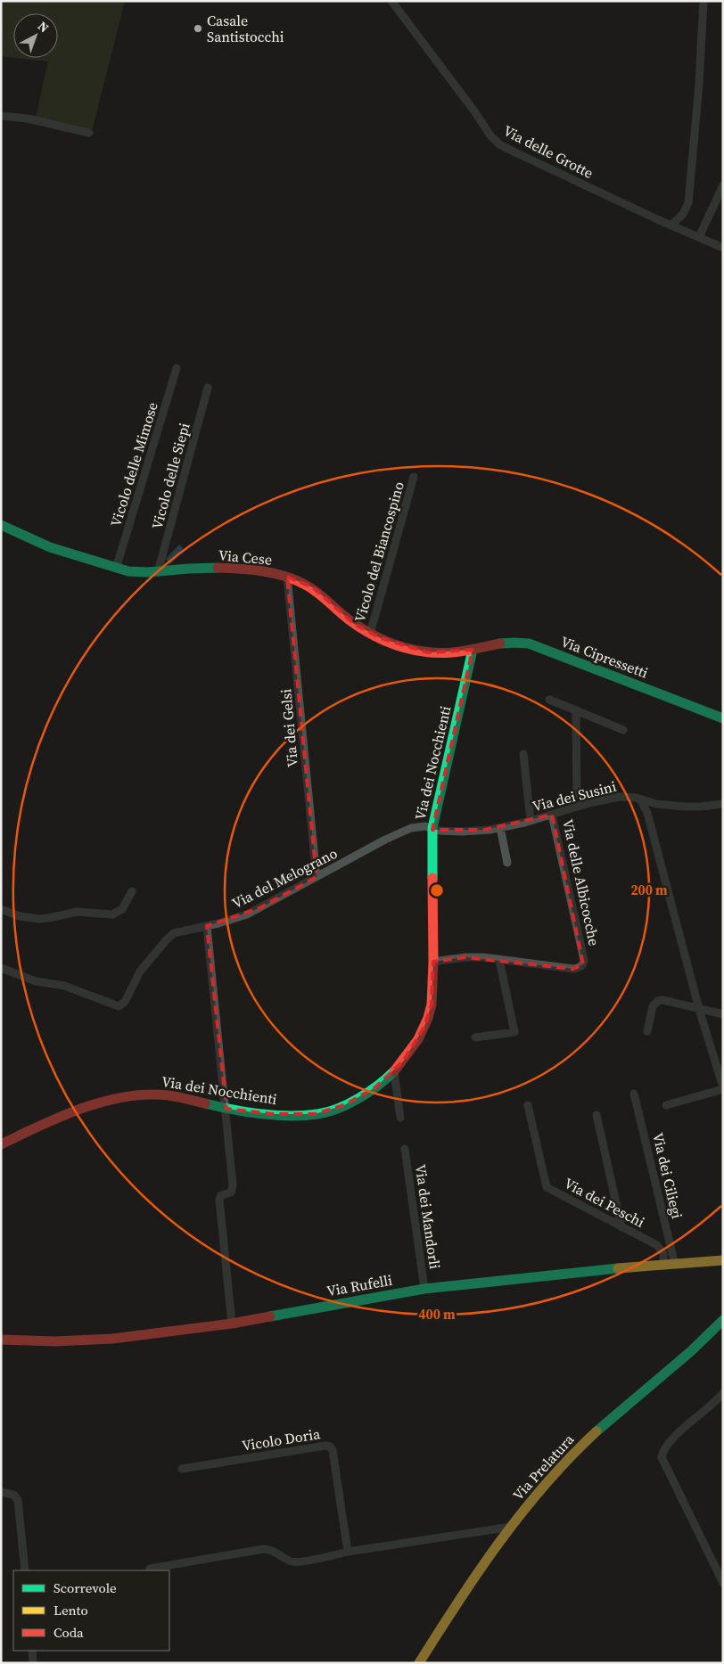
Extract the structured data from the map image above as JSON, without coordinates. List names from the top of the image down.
{
  "streets": {
    "street": [
      "Via delle Grotte",
      "Vicolo delle Mimose",
      "Vicolo delle Siepi",
      "Vicolo del Biancospino",
      "Via Cese",
      "Via Cipressetti",
      "Via dei Gelsi",
      "Via dei Nocchienti",
      "Via dei Susini",
      "Via del Melograno",
      "Via delle Albicocche",
      "Via dei Ciliegi",
      "Via dei Peschi",
      "Via dei Mandorli",
      "Via Rufelli",
      "Vicolo Doria",
      "Via Prelatura"
    ]
  },
  "crossings": [
    ["Vicolo delle Mimose", "Via Cese"],
    ["Vicolo delle Siepi", "Via Cese"],
    ["Vicolo del Biancospino", "Via Cese"],
    ["Via Cese", "Via Cipressetti"],
    ["Via Cese", "Via dei Gelsi"],
    ["Via Cese", "Via dei Nocchienti"],
    ["Via Cipressetti", "Via dei Nocchienti"],
    ["Via dei Gelsi", "Via del Melograno"],
    ["Via dei Nocchienti", "Via dei Susini"],
    ["Via dei Nocchienti", "Via del Melograno"],
    ["Via dei Nocchienti", "Via delle Albicocche"],
    ["Via dei Susini", "Via del Melograno"],
    ["Via dei Susini", "Via delle Albicocche"],
    ["Via dei Ciliegi", "Via Rufelli"],
    ["Via dei Peschi", "Via Rufelli"],
    ["Via dei Mandorli", "Via Rufelli"]
  ],
  "places": ["Casale Santistocchi"],
  "legend": ["Scorrevole", "Lento", "Coda"],
  "north": "top right",
  "rings": ["200 m", "400 m"]
}
